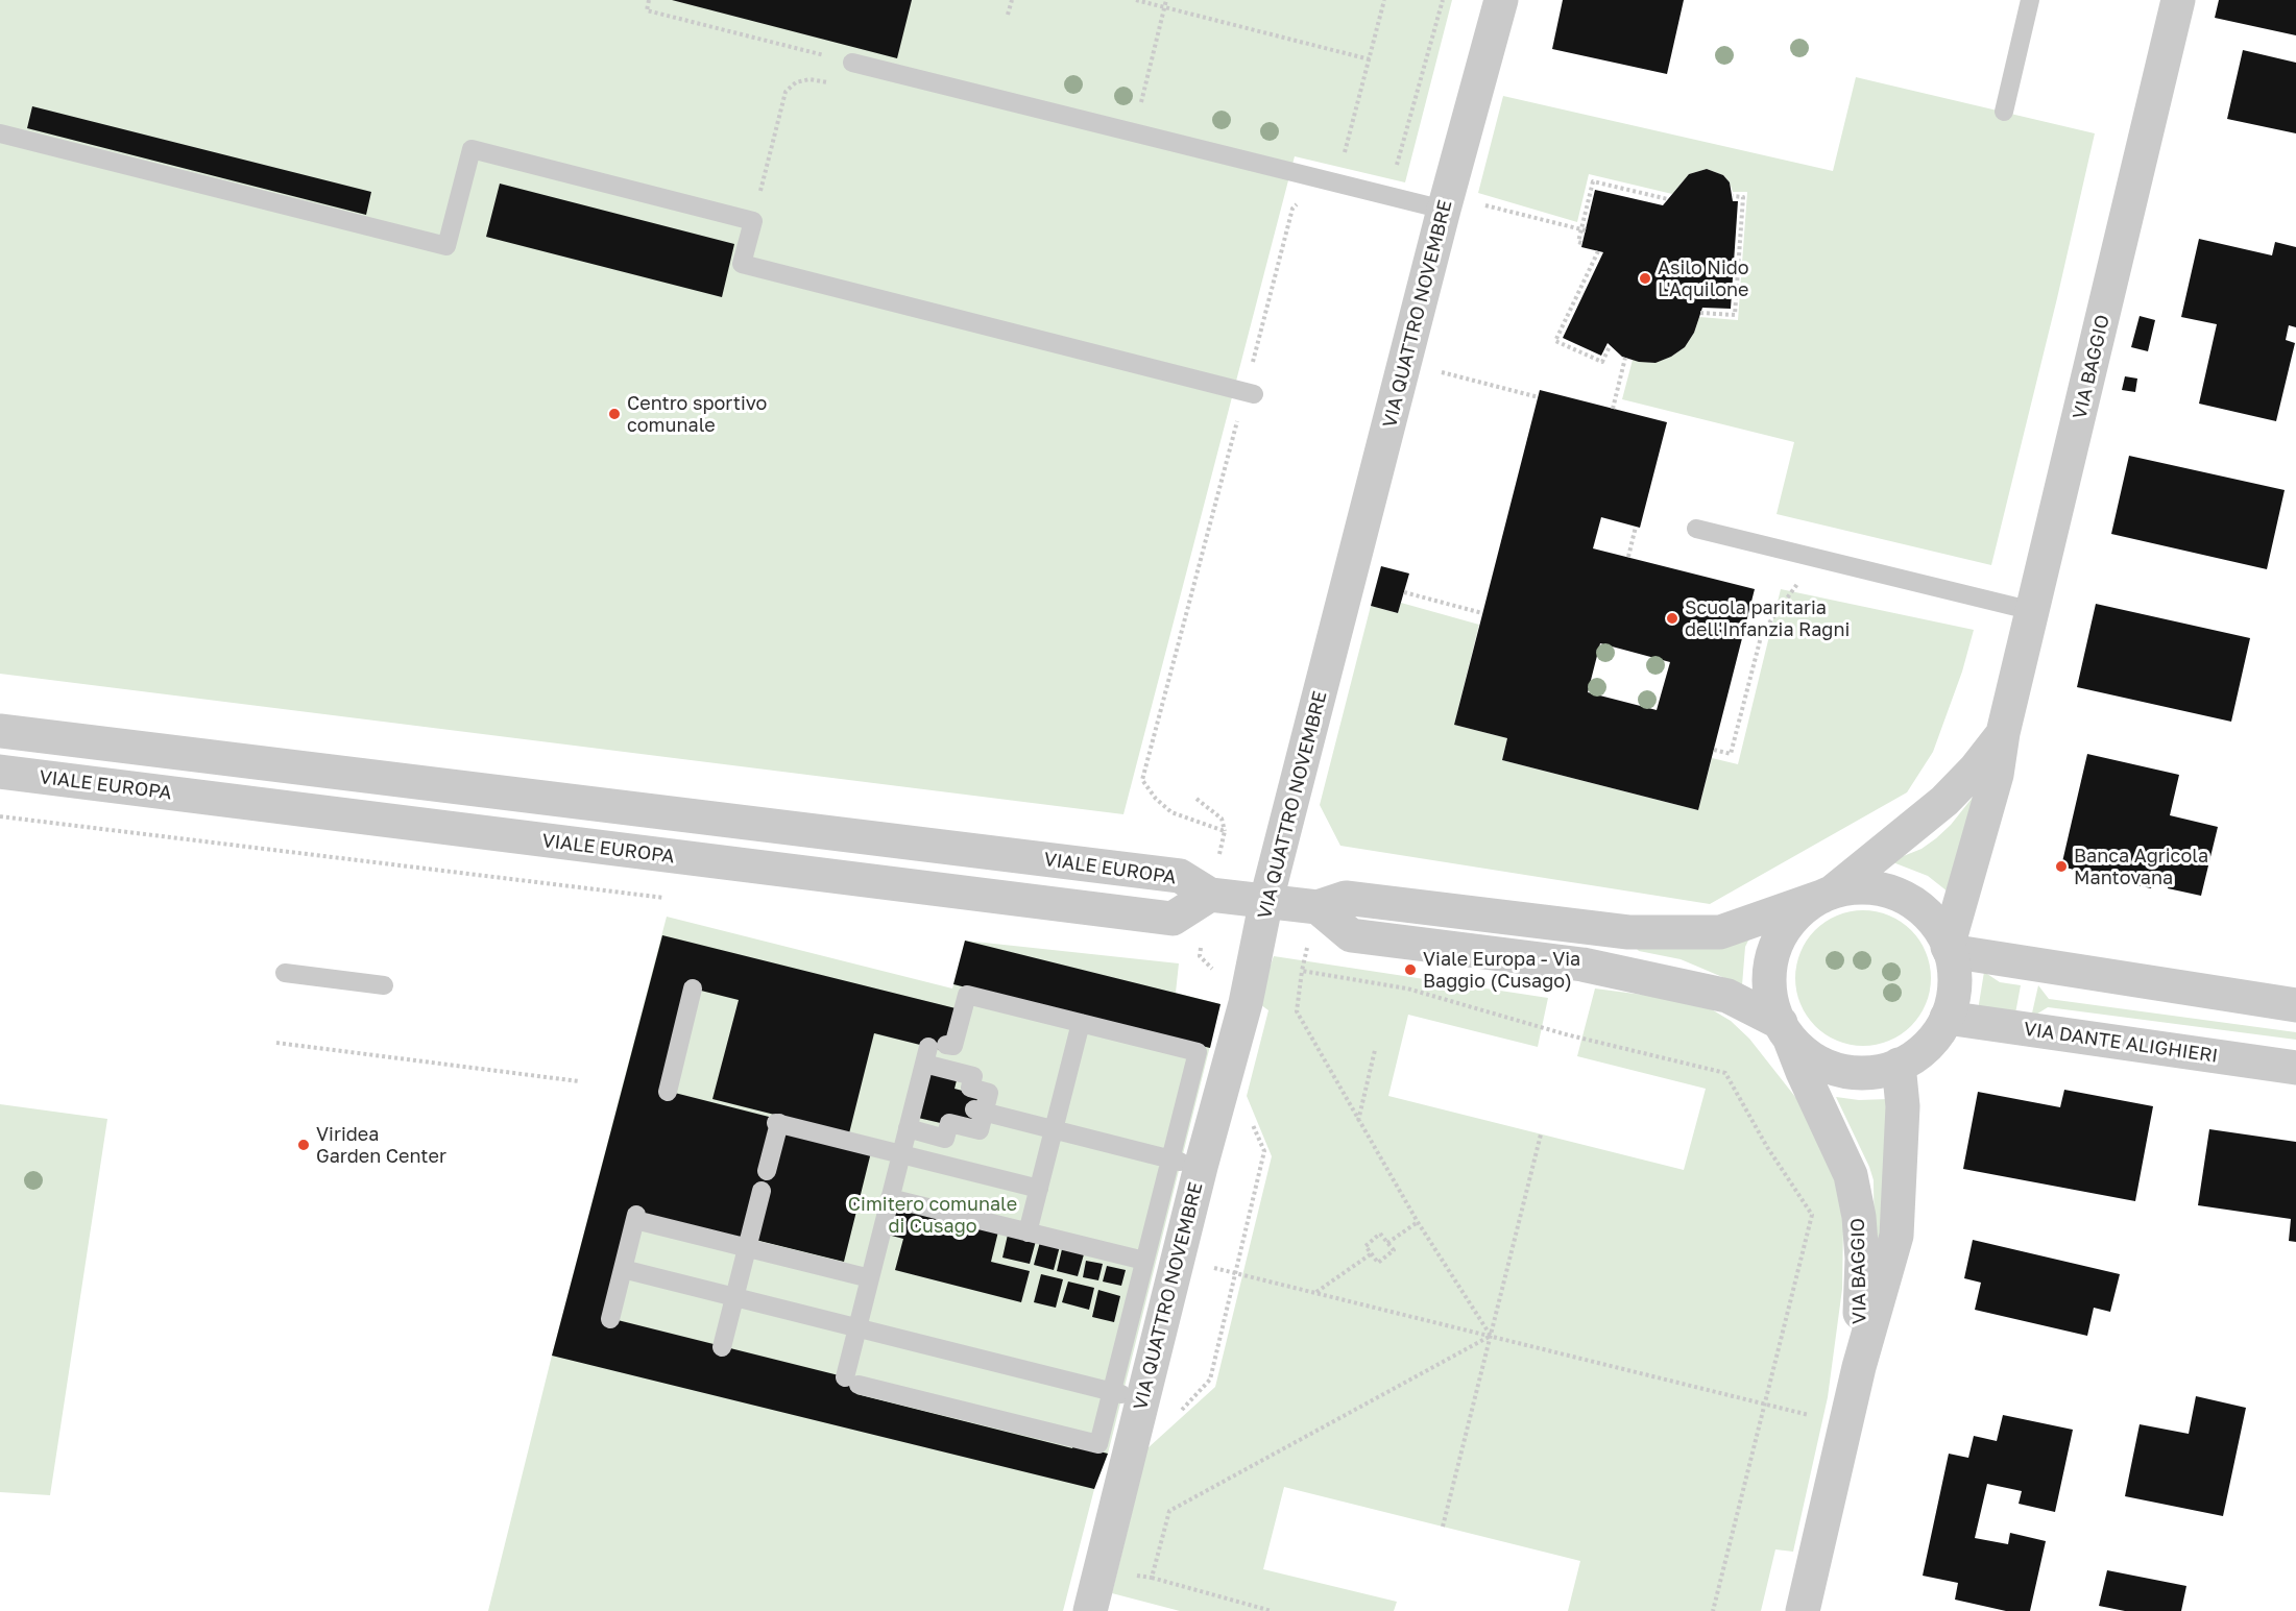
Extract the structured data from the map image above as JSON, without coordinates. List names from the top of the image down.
{
  "streets": {
    "street": [
      "VIA QUATTRO NOVEMBRE",
      "VIA BAGGIO",
      "VIALE EUROPA",
      "VIA DANTE ALIGHIERI"
    ]
  },
  "crossings": [
    ["VIA QUATTRO NOVEMBRE", "VIALE EUROPA"],
    ["VIA BAGGIO", "VIALE EUROPA"],
    ["VIA BAGGIO", "VIA DANTE ALIGHIERI"],
    ["VIALE EUROPA", "VIA DANTE ALIGHIERI"]
  ],
  "parks": ["Cimitero comunale di Cusago"],
  "places": [
    "Asilo Nido L'Aquilone",
    "Centro sportivo comunale",
    "Scuola paritaria dell'Infanzia Ragni",
    "Banca Agricola Mantovana",
    "Viale Europa - Via Baggio (Cusago)",
    "Viridea Garden Center"
  ]
}
